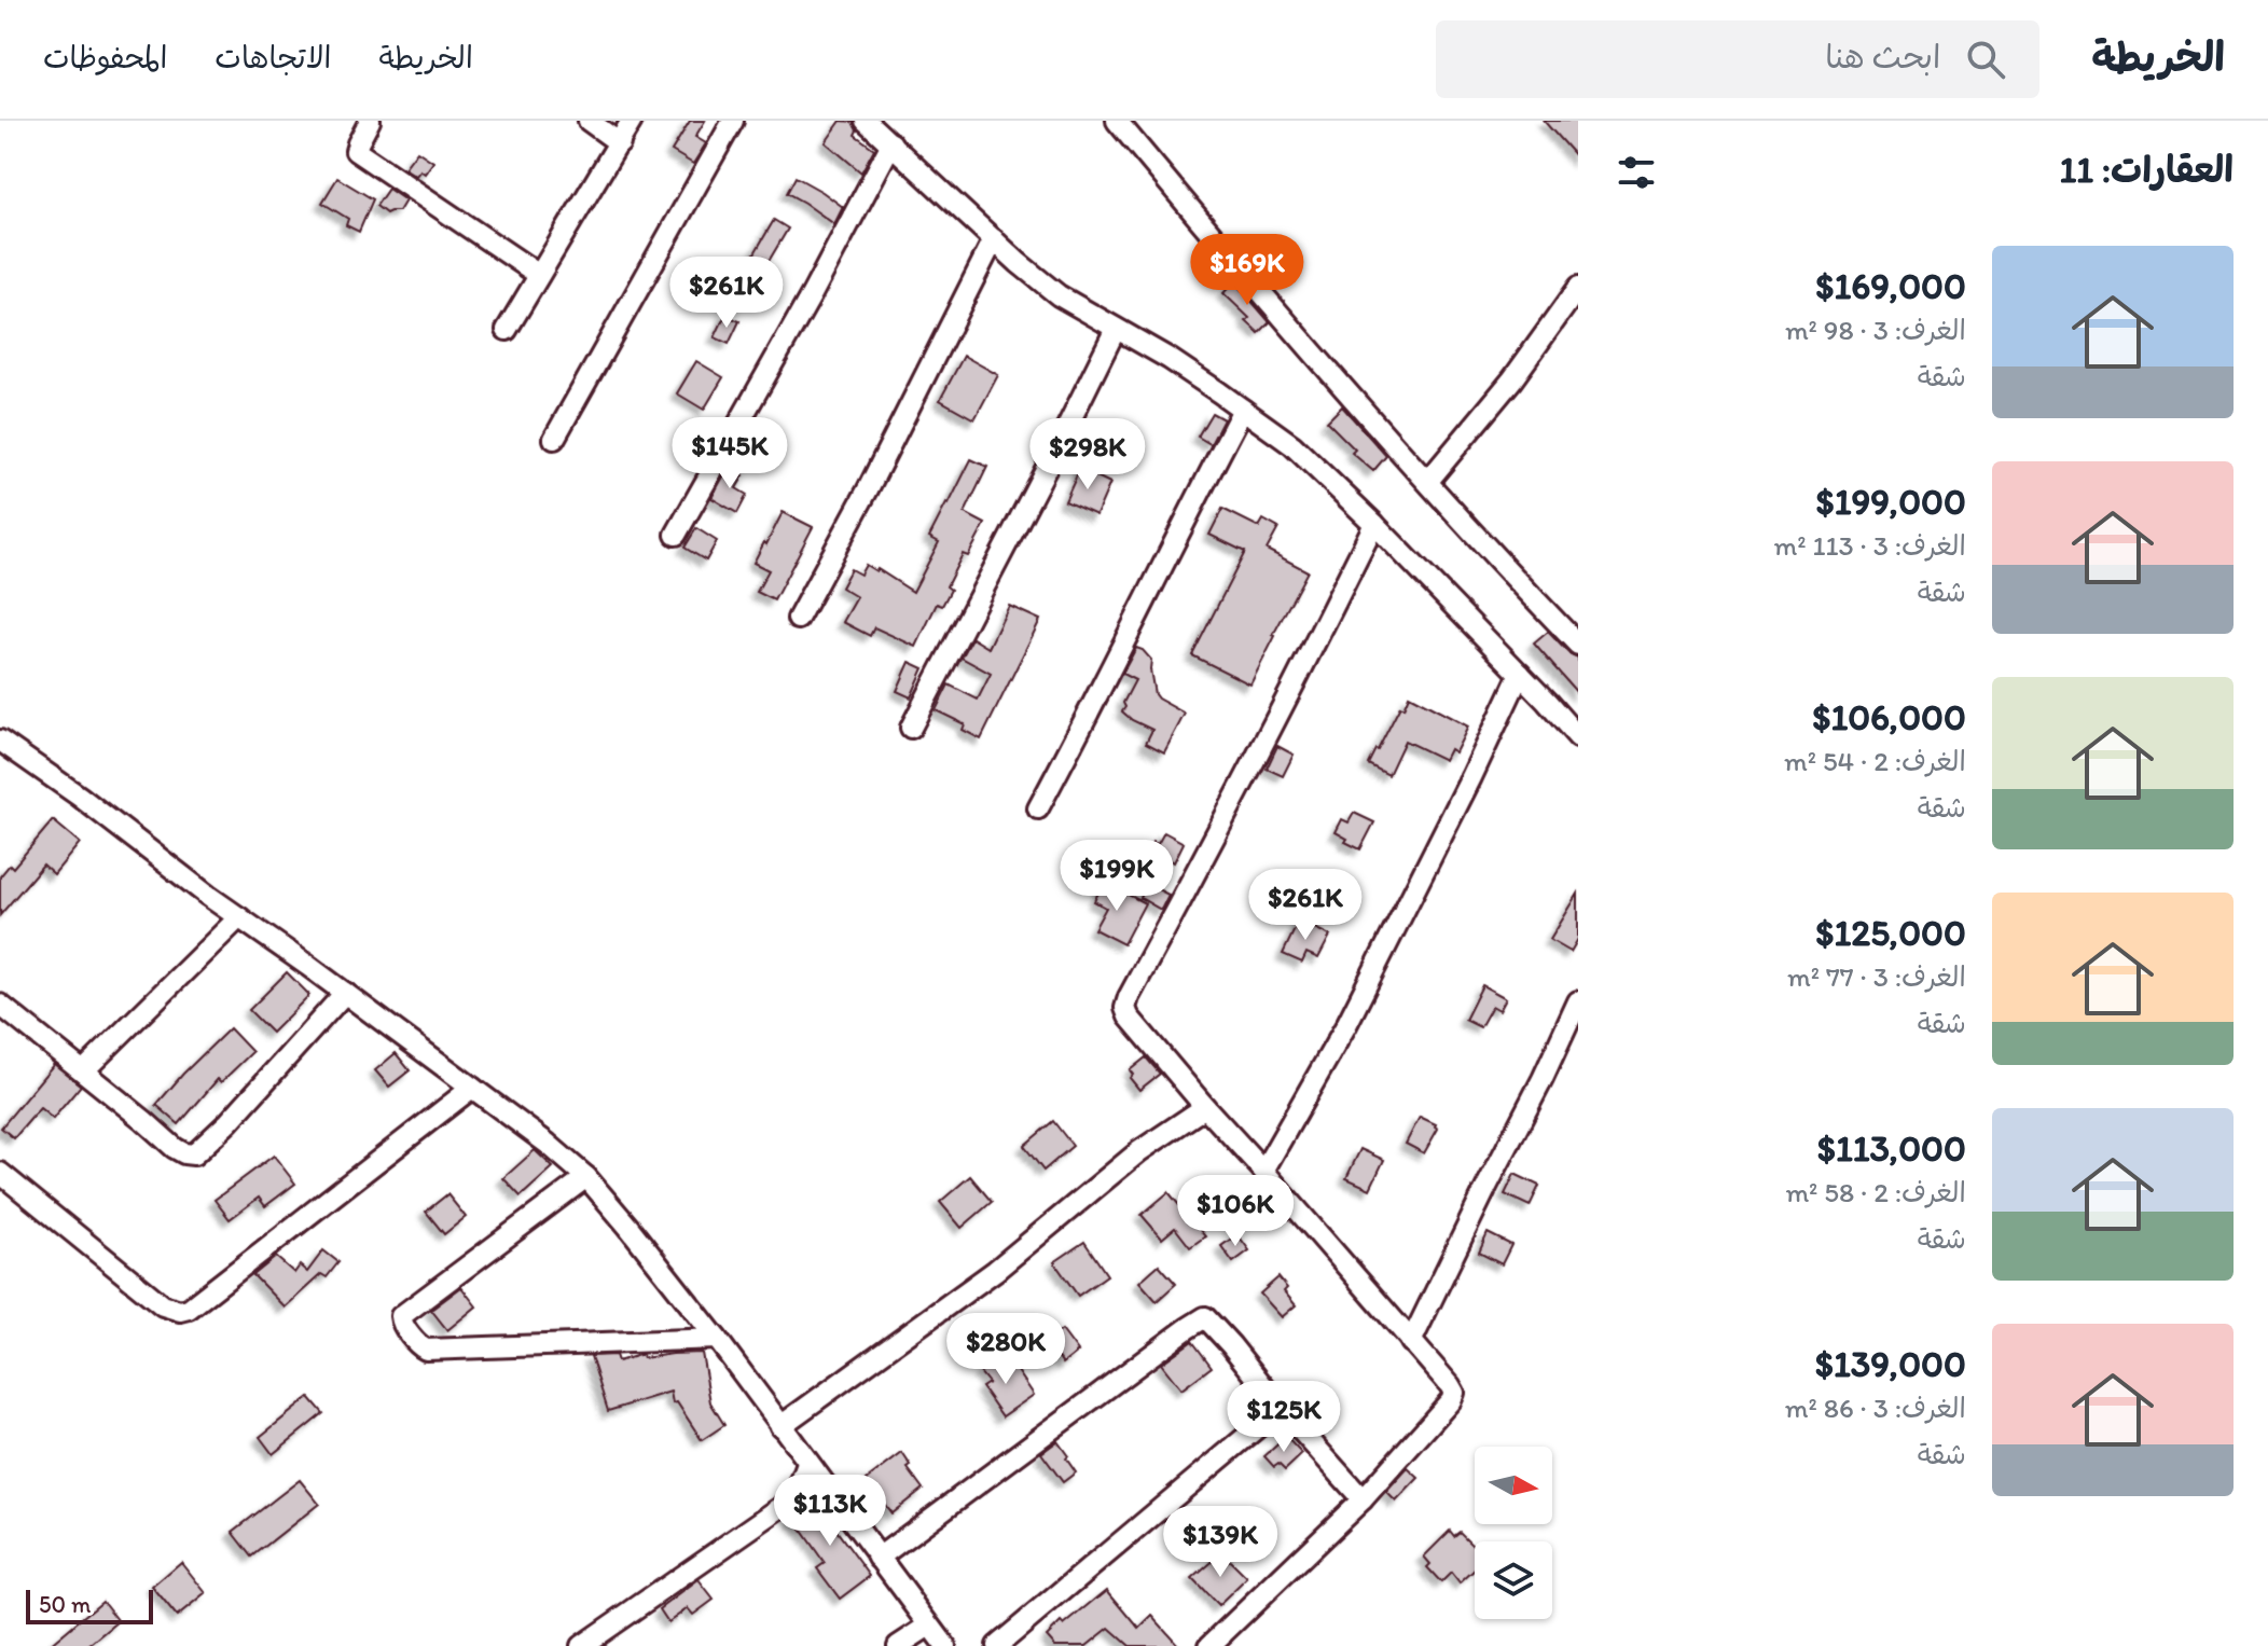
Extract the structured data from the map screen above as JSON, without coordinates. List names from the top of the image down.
{
  "scale_bar": "50 m",
  "north": "right",
  "page": {
    "header": "الخريطة",
    "search": "ابحث هنا",
    "nav": ["الخريطة", "الاتجاهات", "المحفوظات"],
    "heading": "العقارات: 11",
    "list": [
      {
        "name": "$169,000",
        "note": "الغرف: 3 · 98 m² · شقة"
      },
      {
        "name": "$199,000",
        "note": "الغرف: 3 · 113 m² · شقة"
      },
      {
        "name": "$106,000",
        "note": "الغرف: 2 · 54 m² · شقة"
      },
      {
        "name": "$125,000",
        "note": "الغرف: 3 · 77 m² · شقة"
      },
      {
        "name": "$113,000",
        "note": "الغرف: 2 · 58 m² · شقة"
      },
      {
        "name": "$139,000",
        "note": "الغرف: 3 · 86 m² · شقة"
      }
    ],
    "price": [
      "$169K",
      "$261K",
      "$145K",
      "$298K",
      "$199K",
      "$261K",
      "$106K",
      "$280K",
      "$125K",
      "$113K",
      "$139K"
    ],
    "scale": "50 m"
  }
}
